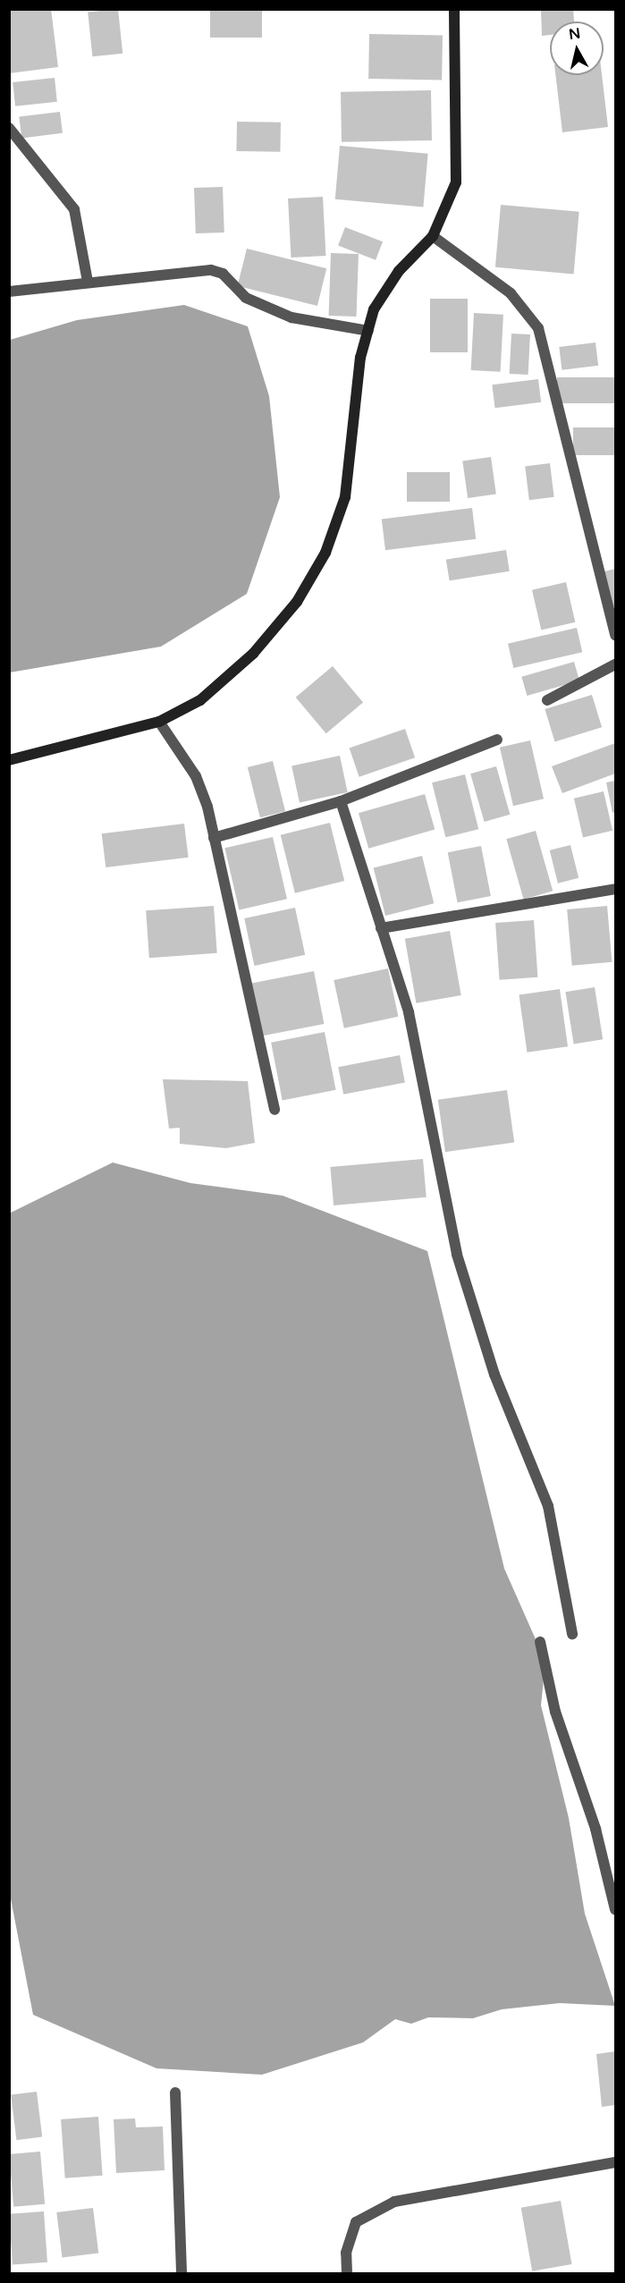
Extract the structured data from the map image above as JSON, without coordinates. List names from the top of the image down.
{
  "north": "top"
}
